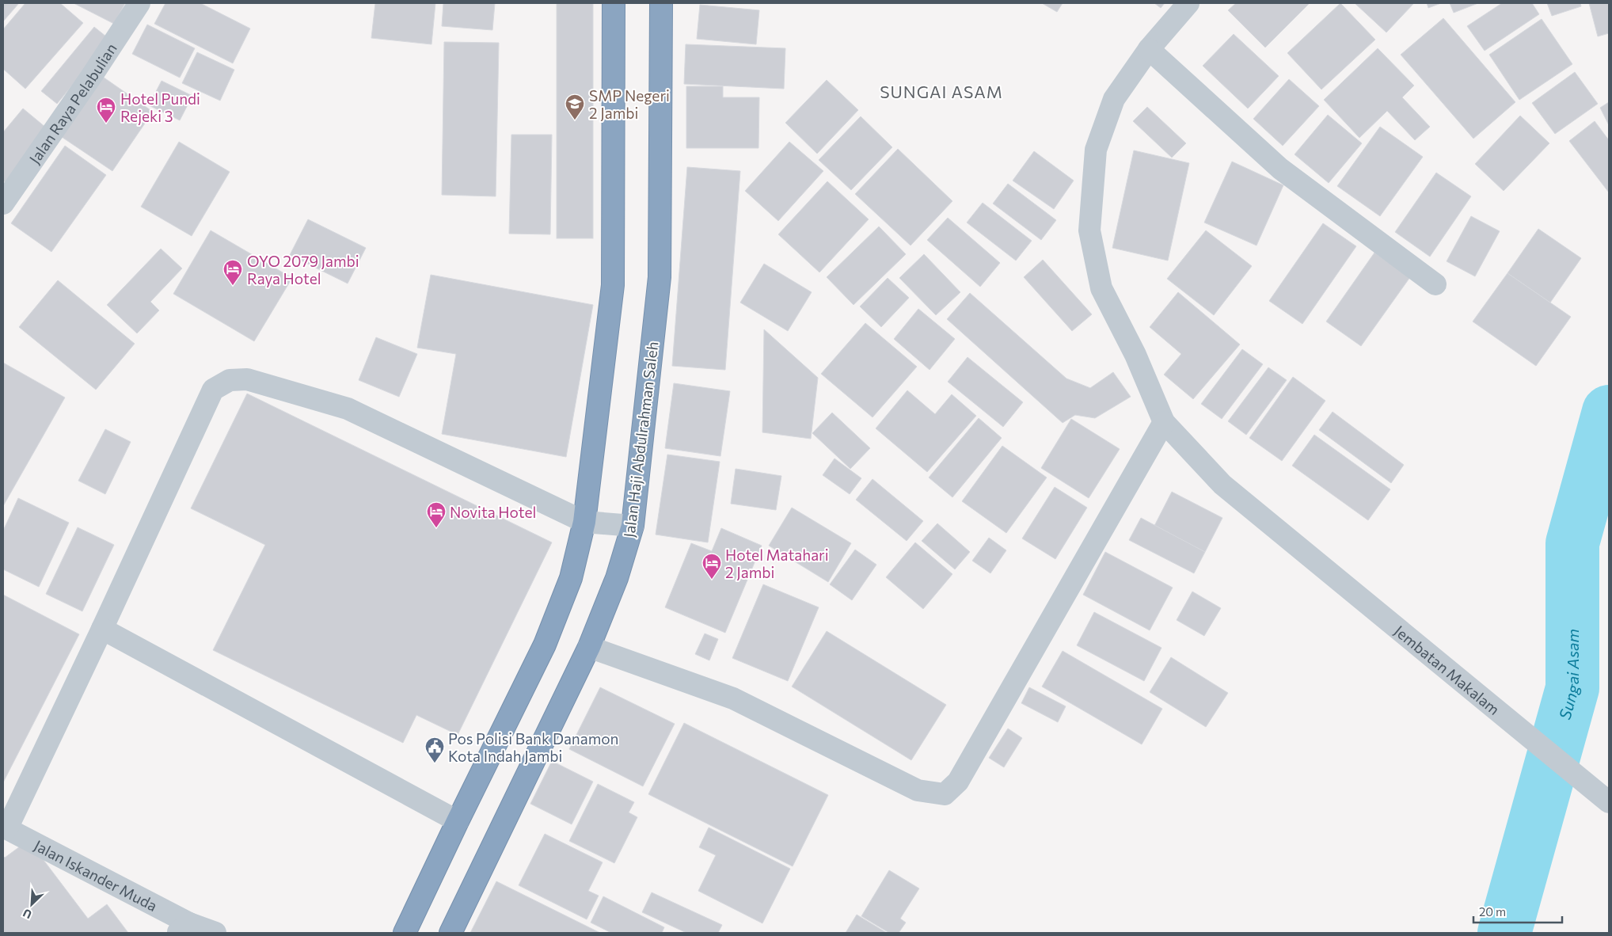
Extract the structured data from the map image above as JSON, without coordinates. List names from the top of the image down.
{
  "streets": {
    "highway": ["Jalan Haji Abdulrahman Saleh"],
    "street": ["Jalan Raya Pelabulian", "Jembatan Makalam", "Jalan Iskander Muda"]
  },
  "districts": ["SUNGAI ASAM"],
  "water": ["Sungai Asam"],
  "places": {
    "school or university": ["SMP Negeri 2 Jambi"],
    "hotel": [
      "Hotel Pundi Rejeki 3",
      "OYO 2079 Jambi Raya Hotel",
      "Novita Hotel",
      "Hotel Matahari 2 Jambi"
    ],
    "public building": ["Pos Polisi Bank Danamon Kota Indah Jambi"]
  },
  "scale_bar": "20 m",
  "north": "bottom left"
}
